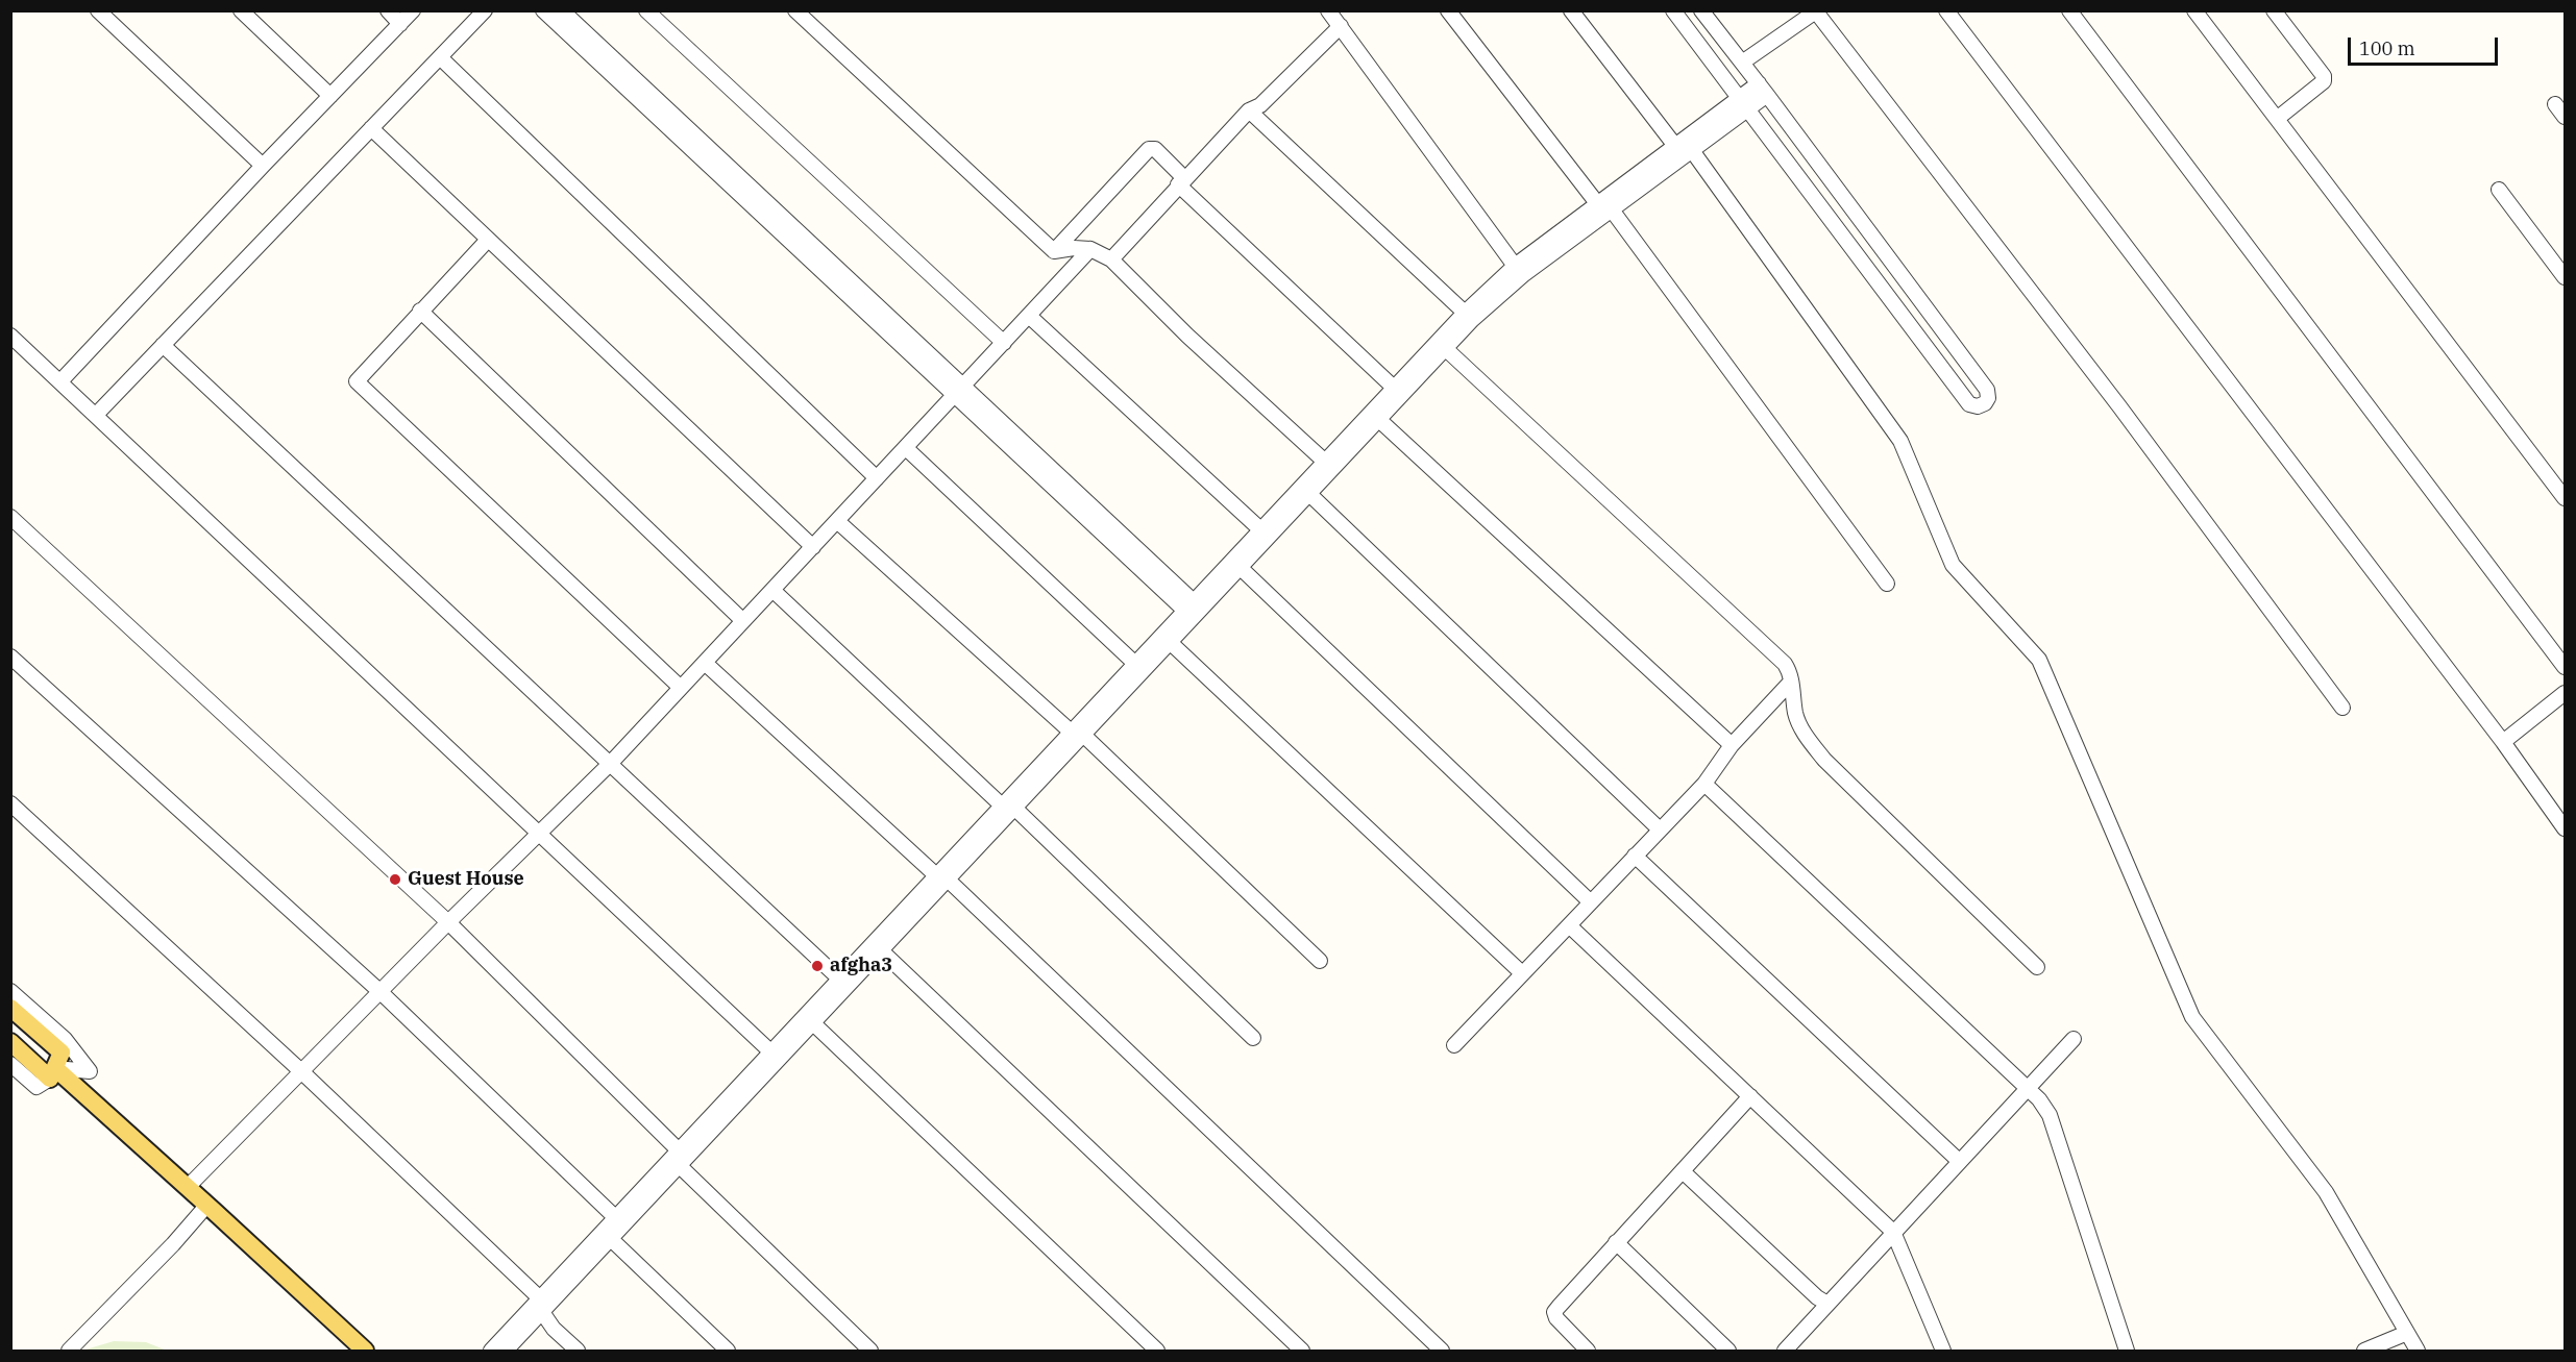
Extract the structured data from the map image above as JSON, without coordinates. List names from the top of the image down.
{
  "places": ["Guest House", "afgha3"],
  "scale_bar": "100 m"
}
